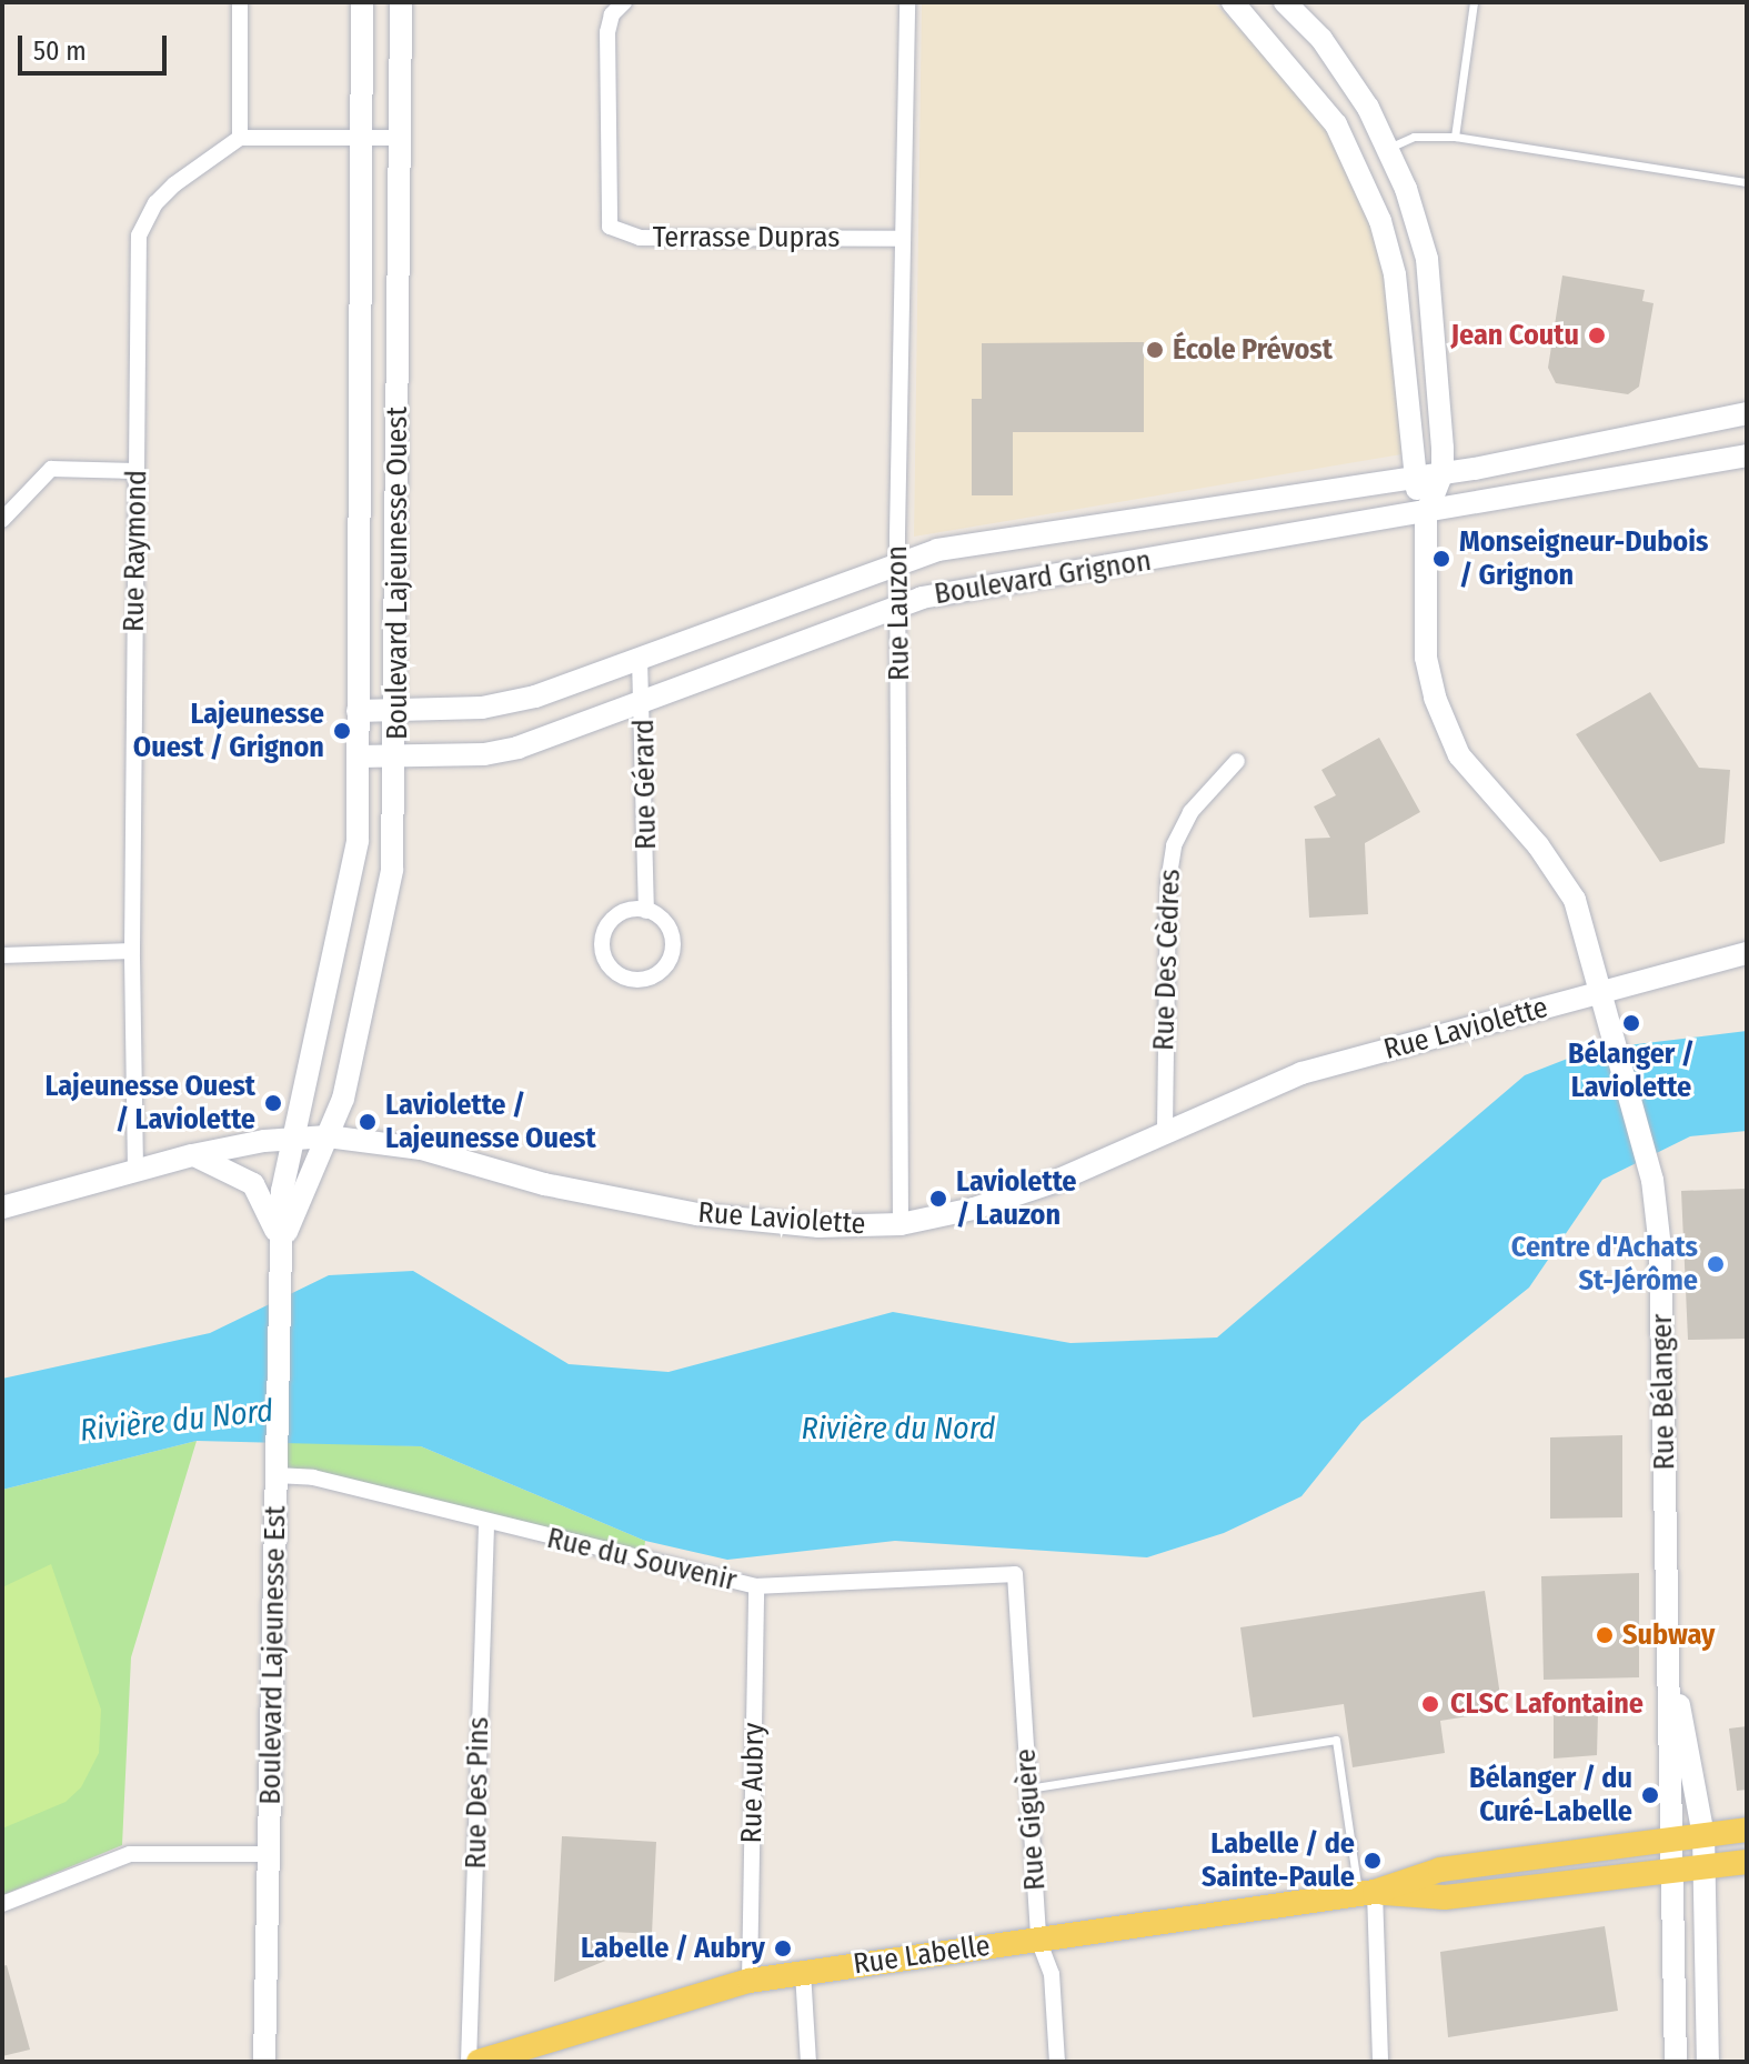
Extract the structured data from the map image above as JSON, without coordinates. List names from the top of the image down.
{
  "streets": {
    "main road": ["Rue Labelle"],
    "street": [
      "Terrasse Dupras",
      "Rue Raymond",
      "Boulevard Lajeunesse Ouest",
      "Boulevard Grignon",
      "Rue Lauzon",
      "Rue Gérard",
      "Rue Des Cèdres",
      "Rue Laviolette",
      "Rue Bélanger",
      "Rue du Souvenir",
      "Boulevard Lajeunesse Est",
      "Rue Aubry",
      "Rue Des Pins",
      "Rue Giguère"
    ]
  },
  "crossings": [
    ["Terrasse Dupras", "Rue Lauzon"],
    ["Rue Raymond", "Rue Laviolette"],
    ["Boulevard Lajeunesse Ouest", "Boulevard Grignon"],
    ["Boulevard Lajeunesse Ouest", "Rue Laviolette"],
    ["Boulevard Lajeunesse Ouest", "Boulevard Lajeunesse Est"],
    ["Boulevard Grignon", "Rue Lauzon"],
    ["Boulevard Grignon", "Rue Gérard"],
    ["Boulevard Grignon", "Rue Bélanger"],
    ["Rue Lauzon", "Rue Laviolette"],
    ["Rue Des Cèdres", "Rue Laviolette"],
    ["Rue Laviolette", "Rue Bélanger"],
    ["Rue Laviolette", "Boulevard Lajeunesse Est"],
    ["Rue Bélanger", "Rue Labelle"],
    ["Rue du Souvenir", "Boulevard Lajeunesse Est"],
    ["Rue du Souvenir", "Rue Aubry"],
    ["Rue du Souvenir", "Rue Des Pins"],
    ["Rue du Souvenir", "Rue Giguère"],
    ["Rue Aubry", "Rue Labelle"],
    ["Rue Giguère", "Rue Labelle"]
  ],
  "water": ["Rivière du Nord"],
  "places": [
    "Jean Coutu",
    "École Prévost",
    "Monseigneur-Dubois / Grignon",
    "Lajeunesse Ouest / Grignon",
    "Bélanger / Laviolette",
    "Lajeunesse Ouest / Laviolette",
    "Laviolette / Lajeunesse Ouest",
    "Laviolette / Lauzon",
    "Centre d'Achats St-Jérôme",
    "Subway",
    "CLSC Lafontaine",
    "Bélanger / du Curé-Labelle",
    "Labelle / de Sainte-Paule",
    "Labelle / Aubry"
  ],
  "scale_bar": "50 m"
}
